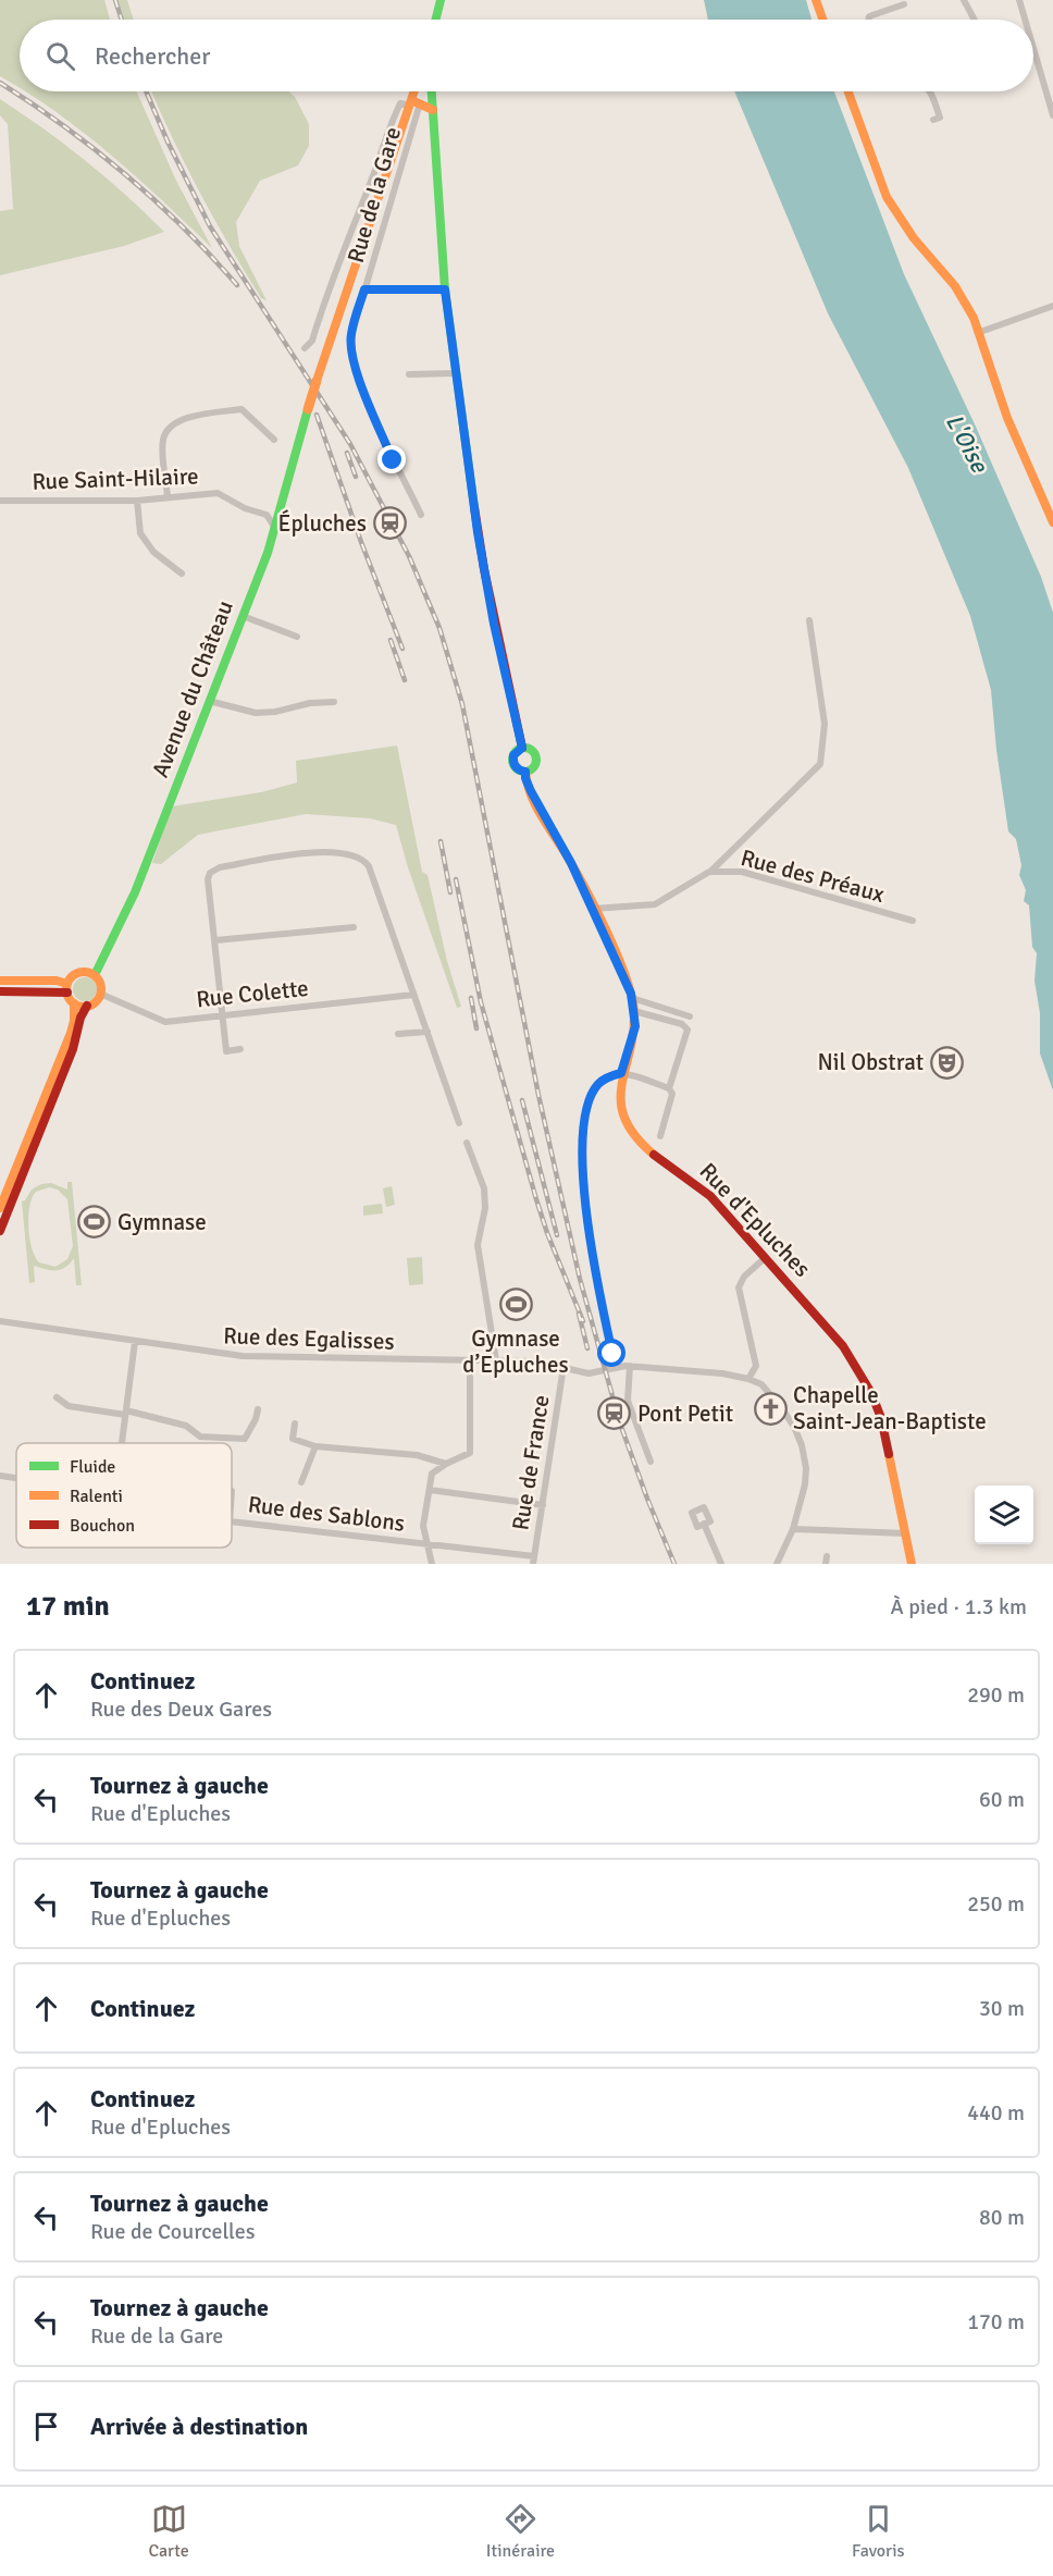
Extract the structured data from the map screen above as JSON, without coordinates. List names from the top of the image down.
{
  "streets": {
    "main road": ["Avenue du Château", "Rue d'Epluches"],
    "street": [
      "Rue de la Gare",
      "Rue Saint-Hilaire",
      "Rue des Préaux",
      "Rue Colette",
      "Rue des Egalisses",
      "Rue de France",
      "Rue des Sablons"
    ]
  },
  "crossings": [
    ["Rue de la Gare", "Avenue du Château"],
    ["Avenue du Château", "Rue Colette"],
    ["Rue des Préaux", "Rue d'Epluches"],
    ["Rue des Egalisses", "Rue de France"],
    ["Rue de France", "Rue des Sablons"]
  ],
  "water": ["L'Oise"],
  "places": {
    "station": ["Épluches", "Pont Petit"],
    "theatre": ["Nil Obstrat"],
    "sports": ["Gymnase", "Gymnase d’Epluches"],
    "church": ["Chapelle Saint-Jean-Baptiste"]
  },
  "legend": ["Fluide", "Ralenti", "Bouchon"],
  "page": {
    "search": "Rechercher",
    "heading": ["17 min", "À pied · 1.3 km"],
    "list": [
      ["Continuez", "Rue des Deux Gares", "290 m"],
      ["Tournez à gauche", "Rue d'Epluches", "60 m"],
      ["Tournez à gauche", "Rue d'Epluches", "250 m"],
      ["Continuez", "30 m"],
      ["Continuez", "Rue d'Epluches", "440 m"],
      ["Tournez à gauche", "Rue de Courcelles", "80 m"],
      ["Tournez à gauche", "Rue de la Gare", "170 m"],
      "Arrivée à destination"
    ],
    "nav": ["Carte", "Itinéraire", "Favoris"]
  }
}
